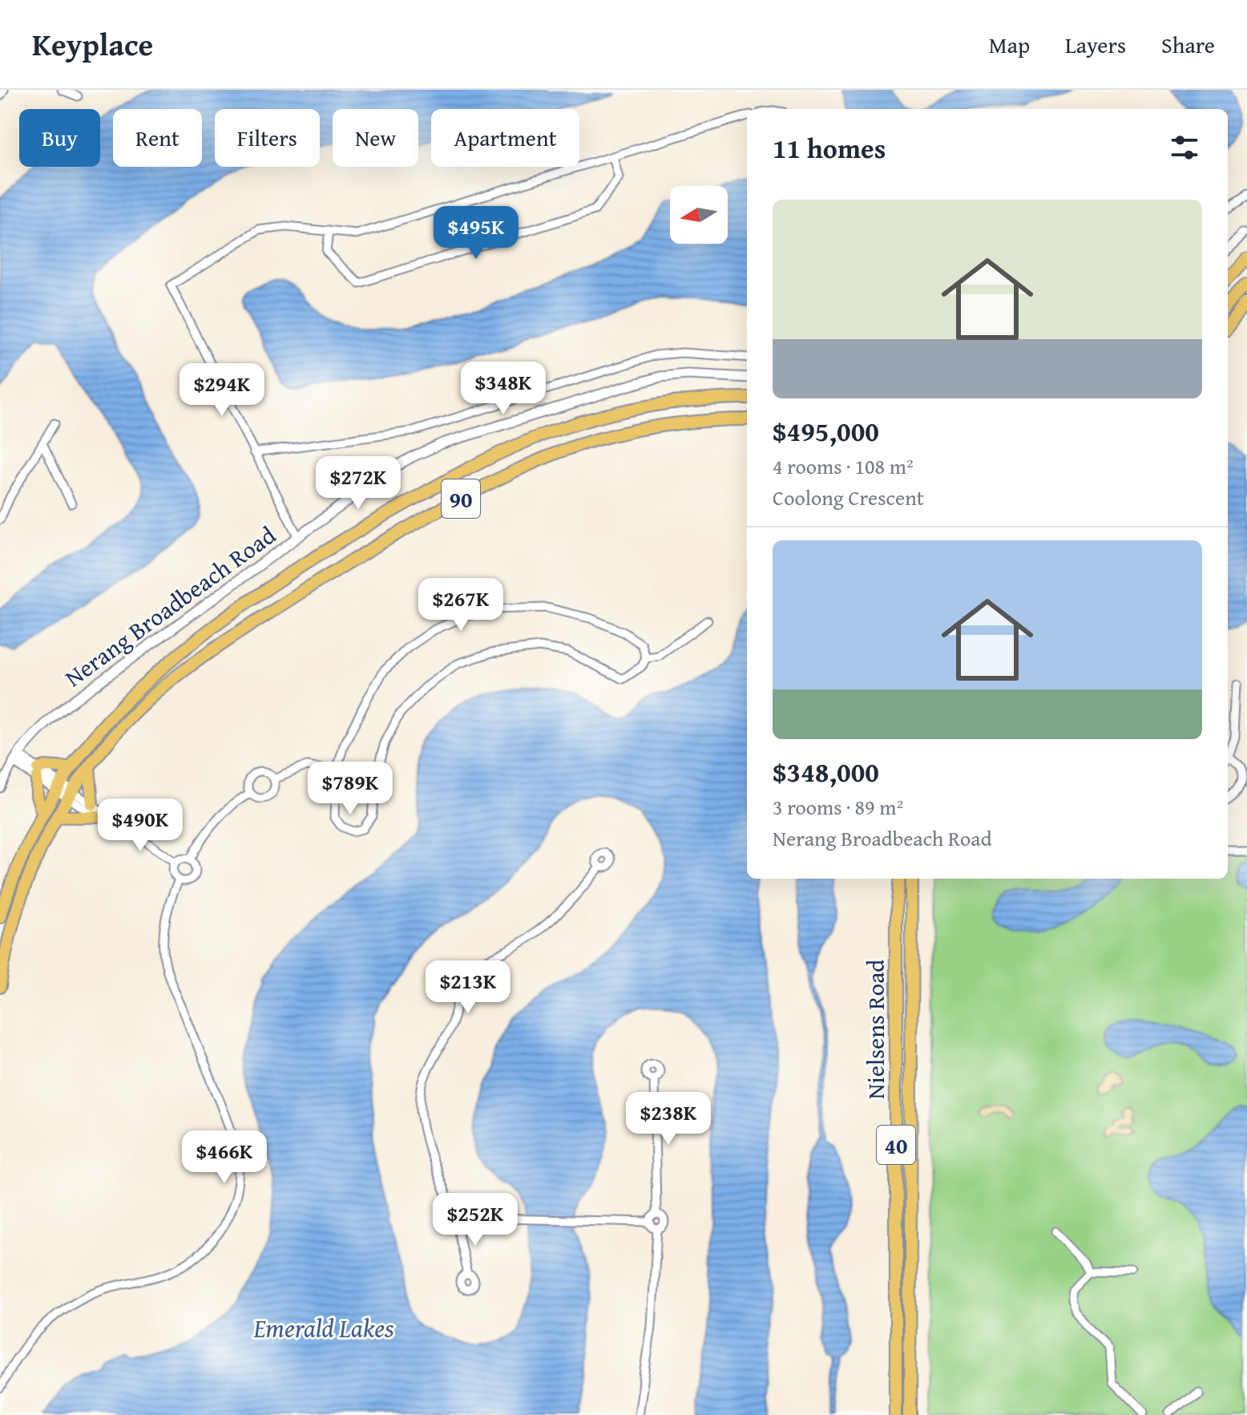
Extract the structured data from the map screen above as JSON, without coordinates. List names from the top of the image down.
{
  "streets": {
    "main road": ["90", "Nielsens Road", "40"],
    "street": ["Nerang Broadbeach Road"]
  },
  "water": ["Emerald Lakes"],
  "north": "left",
  "page": {
    "header": "Keyplace",
    "nav": ["Map", "Layers", "Share"],
    "chip": [
      "Buy",
      "Rent",
      "Filters",
      "New",
      "Apartment"
    ],
    "heading": "11 homes",
    "list": [
      {
        "name": "$495,000",
        "note": "4 rooms · 108 m² · Coolong Crescent"
      },
      {
        "name": "$348,000",
        "note": "3 rooms · 89 m² · Nerang Broadbeach Road"
      }
    ],
    "price": [
      "$495K",
      "$348K",
      "$294K",
      "$272K",
      "$267K",
      "$789K",
      "$490K",
      "$213K",
      "$238K",
      "$466K",
      "$252K"
    ]
  }
}
